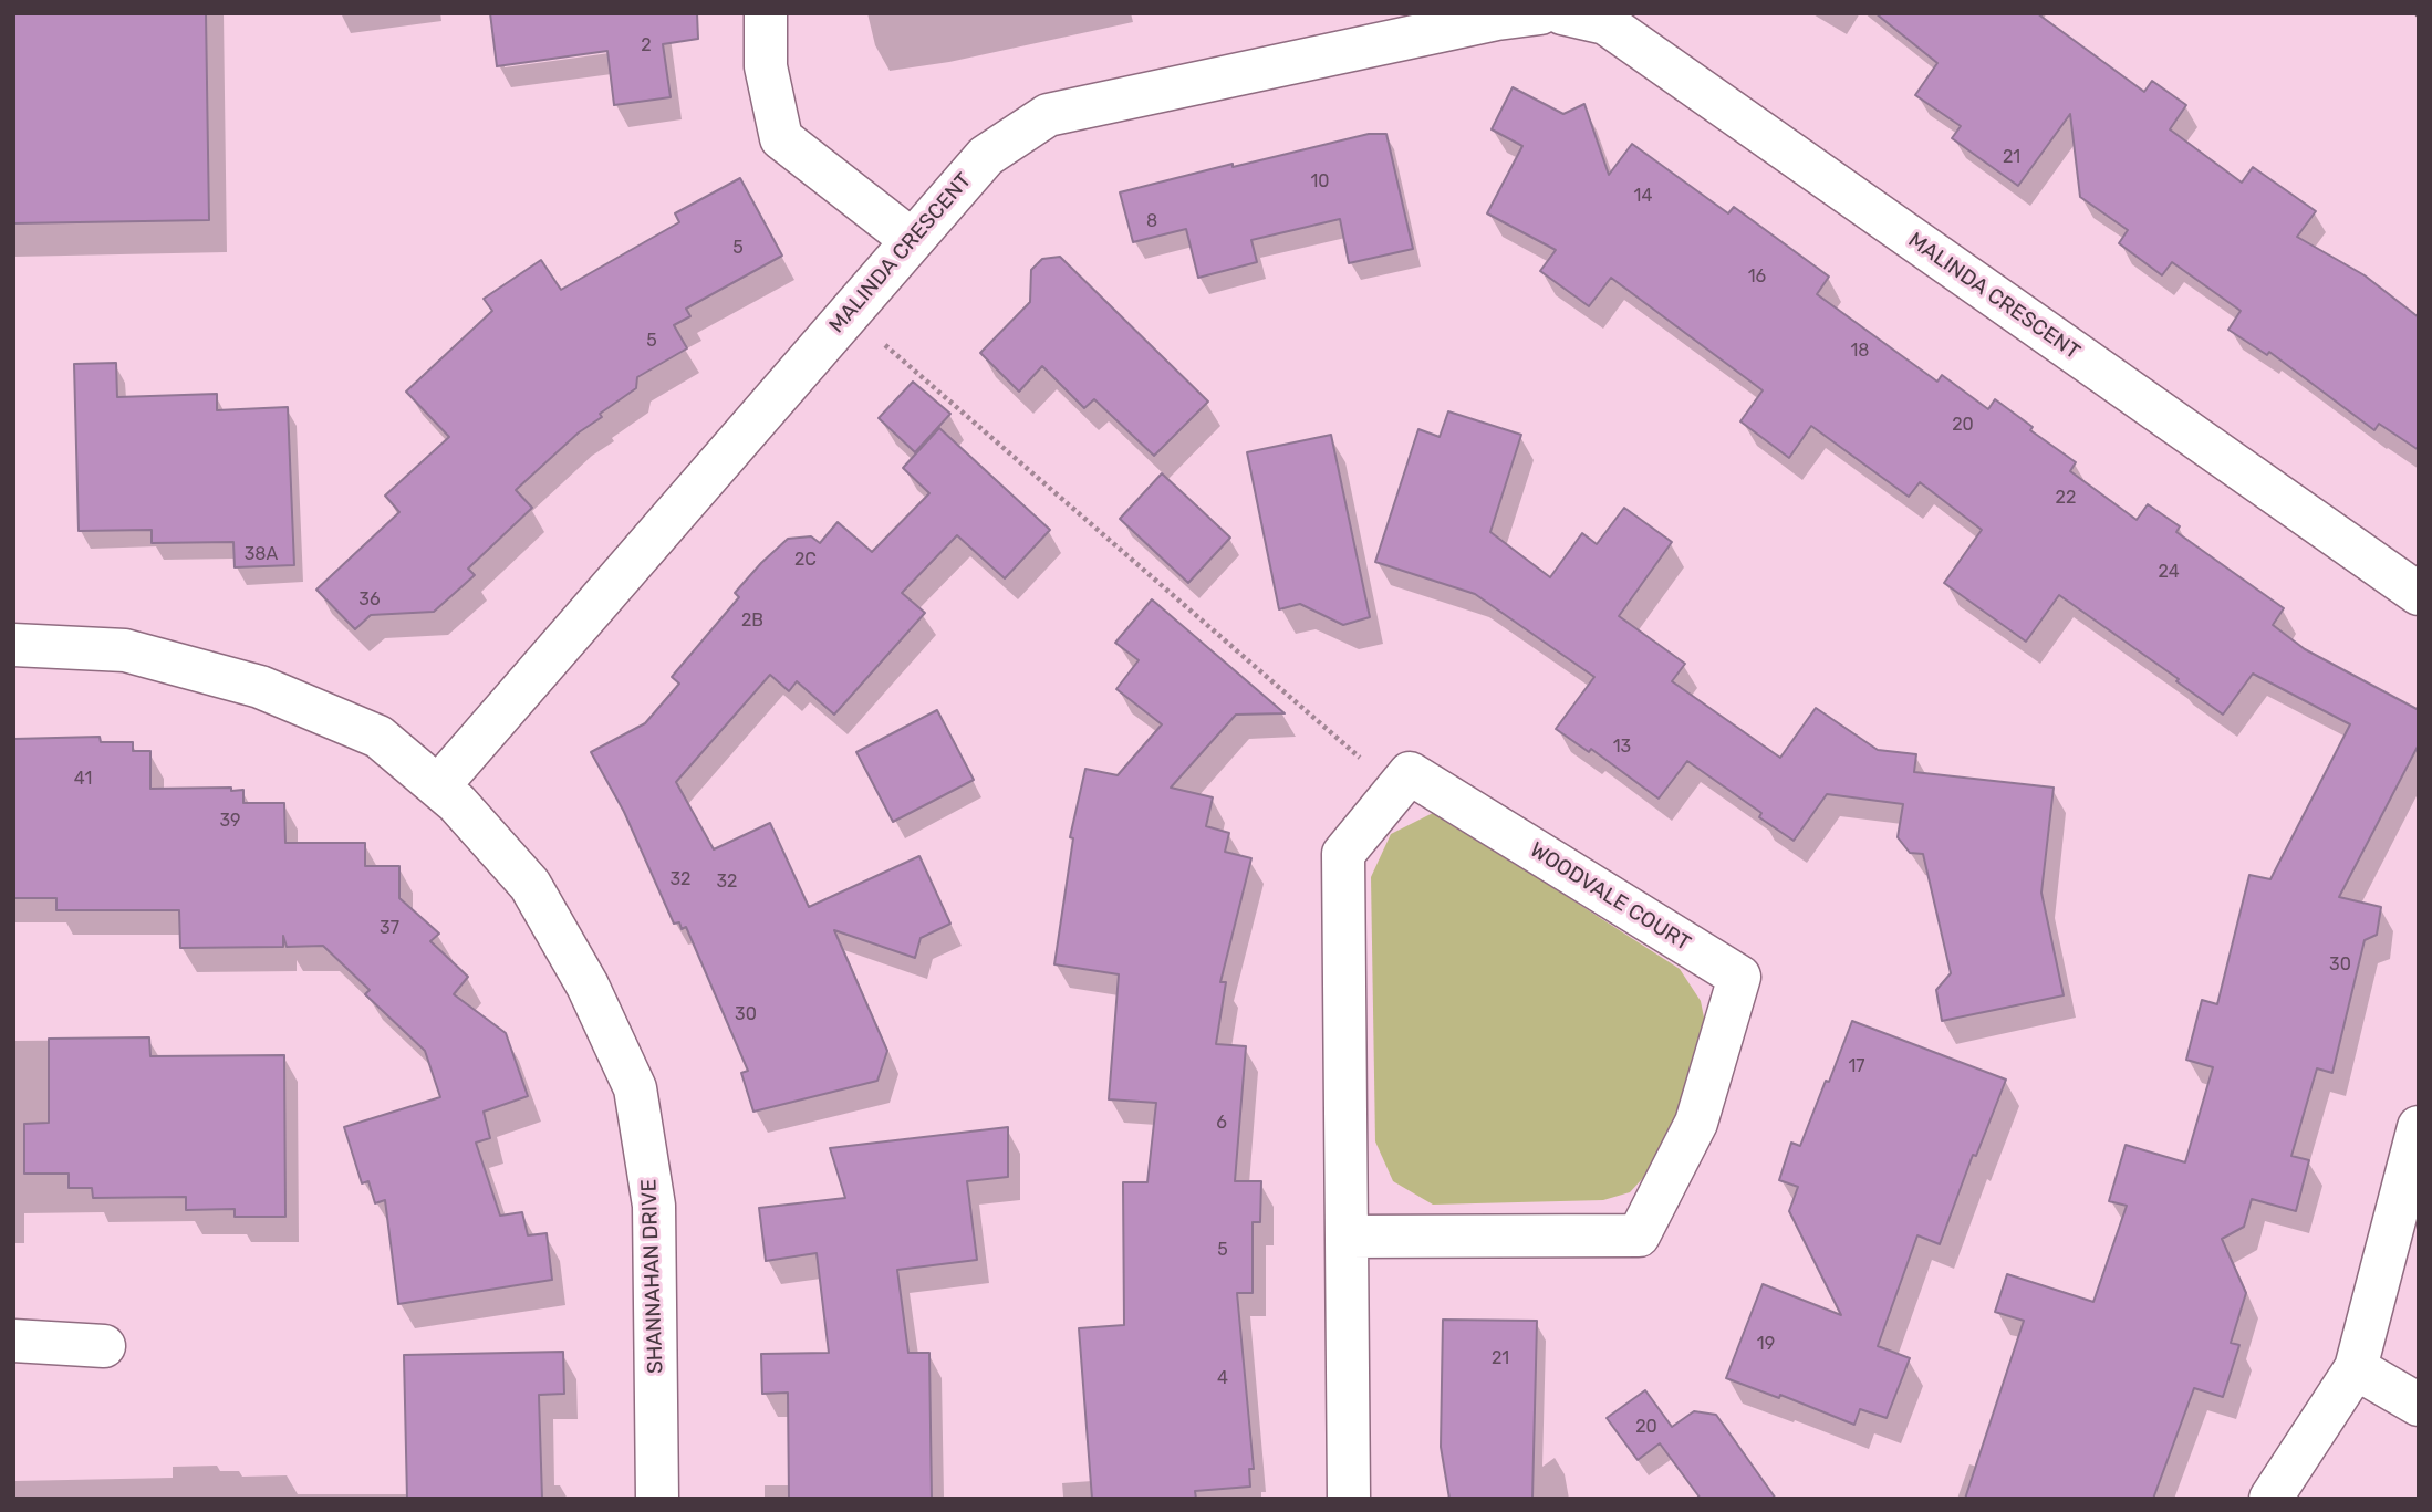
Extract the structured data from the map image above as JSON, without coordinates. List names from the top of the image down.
{
  "streets": {
    "street": ["MALINDA CRESCENT", "WOODVALE COURT", "SHANNAHAN DRIVE"]
  },
  "crossings": [
    ["MALINDA CRESCENT", "SHANNAHAN DRIVE"]
  ],
  "house_numbers": [
    "2",
    "21",
    "10",
    "14",
    "8",
    "5",
    "16",
    "5",
    "18",
    "20",
    "22",
    "38A",
    "2C",
    "24",
    "36",
    "2B",
    "13",
    "41",
    "39",
    "32",
    "32",
    "37",
    "30",
    "30",
    "17",
    "6",
    "5",
    "19",
    "21",
    "4",
    "20"
  ]
}
